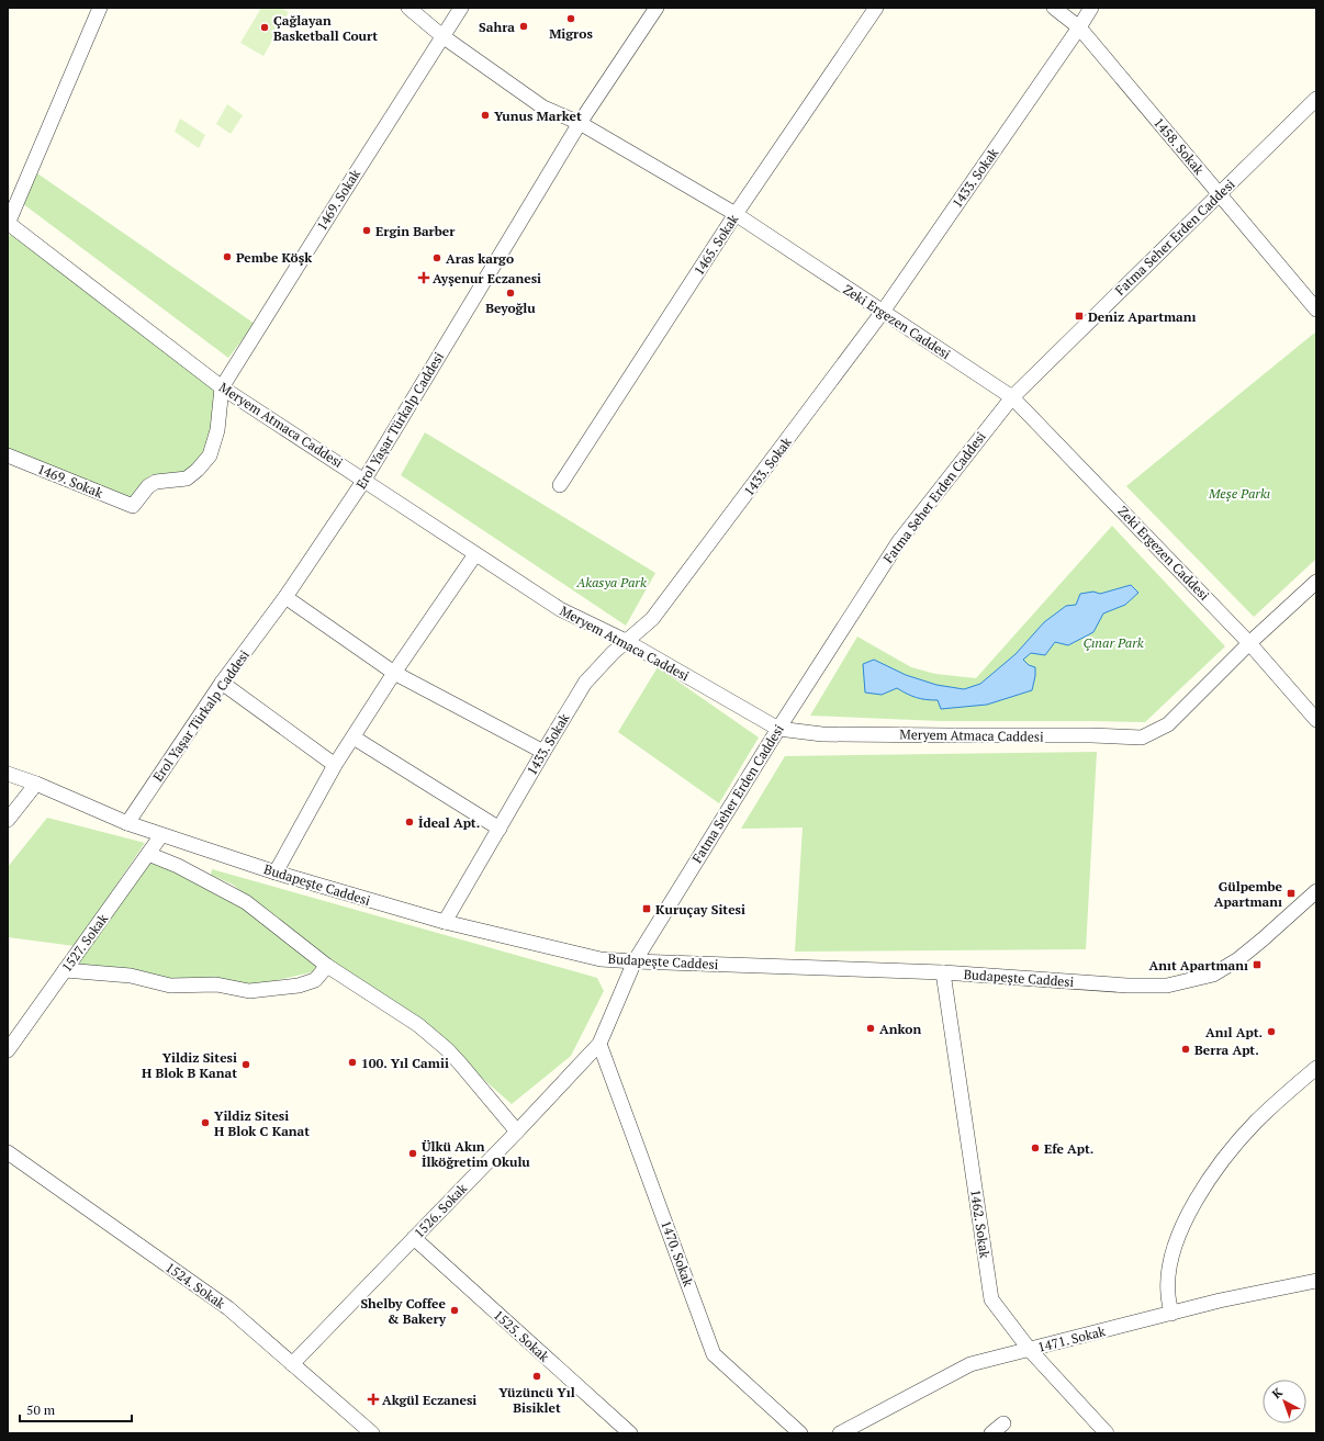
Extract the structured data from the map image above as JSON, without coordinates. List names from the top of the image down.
{
  "streets": {
    "street": [
      "1458. Sokak",
      "1433. Sokak",
      "1469. Sokak",
      "Fatma Seher Erden Caddesi",
      "1465. Sokak",
      "Zeki Ergezen Caddesi",
      "Erol Yaşar Türkalp Caddesi",
      "Meryem Atmaca Caddesi",
      "Budapeşte Caddesi",
      "1527. Sokak",
      "1526. Sokak",
      "1462. Sokak",
      "1470. Sokak",
      "1524. Sokak",
      "1525. Sokak",
      "1471. Sokak"
    ]
  },
  "crossings": [
    ["1458. Sokak", "1433. Sokak"],
    ["1458. Sokak", "Fatma Seher Erden Caddesi"],
    ["1433. Sokak", "Zeki Ergezen Caddesi"],
    ["1433. Sokak", "Meryem Atmaca Caddesi"],
    ["1433. Sokak", "Budapeşte Caddesi"],
    ["1469. Sokak", "Zeki Ergezen Caddesi"],
    ["1469. Sokak", "Meryem Atmaca Caddesi"],
    ["Fatma Seher Erden Caddesi", "Zeki Ergezen Caddesi"],
    ["Fatma Seher Erden Caddesi", "Meryem Atmaca Caddesi"],
    ["Fatma Seher Erden Caddesi", "Budapeşte Caddesi"],
    ["Fatma Seher Erden Caddesi", "1526. Sokak"],
    ["1465. Sokak", "Zeki Ergezen Caddesi"],
    ["Zeki Ergezen Caddesi", "Erol Yaşar Türkalp Caddesi"],
    ["Zeki Ergezen Caddesi", "Meryem Atmaca Caddesi"],
    ["Erol Yaşar Türkalp Caddesi", "Meryem Atmaca Caddesi"],
    ["Erol Yaşar Türkalp Caddesi", "Budapeşte Caddesi"],
    ["Budapeşte Caddesi", "1527. Sokak"],
    ["Budapeşte Caddesi", "1526. Sokak"],
    ["Budapeşte Caddesi", "1462. Sokak"],
    ["1526. Sokak", "1470. Sokak"],
    ["1526. Sokak", "1524. Sokak"],
    ["1526. Sokak", "1525. Sokak"],
    ["1462. Sokak", "1471. Sokak"]
  ],
  "parks": ["Meşe Parkı", "Akasya Park", "Çınar Park"],
  "places": {
    "other": [
      "Migros",
      "Sahra",
      "Çağlayan Basketball Court",
      "Yunus Market",
      "Ergin Barber",
      "Pembe Köşk",
      "Aras kargo",
      "Beyoğlu",
      "İdeal Apt.",
      "Ankon",
      "Anıl Apt.",
      "Berra Apt.",
      "100. Yıl Camii",
      "Yildiz Sitesi H Blok B Kanat",
      "Yildiz Sitesi H Blok C Kanat",
      "Efe Apt.",
      "Ülkü Akın İlköğretim Okulu",
      "Shelby Coffee & Bakery",
      "Yüzüncü Yıl Bisiklet"
    ],
    "health": ["Ayşenur Eczanesi", "Akgül Eczanesi"],
    "transit": [
      "Deniz Apartmanı",
      "Gülpembe Apartmanı",
      "Kuruçay Sitesi",
      "Anıt Apartmanı"
    ]
  },
  "scale_bar": "50 m",
  "north": "top left"
}
